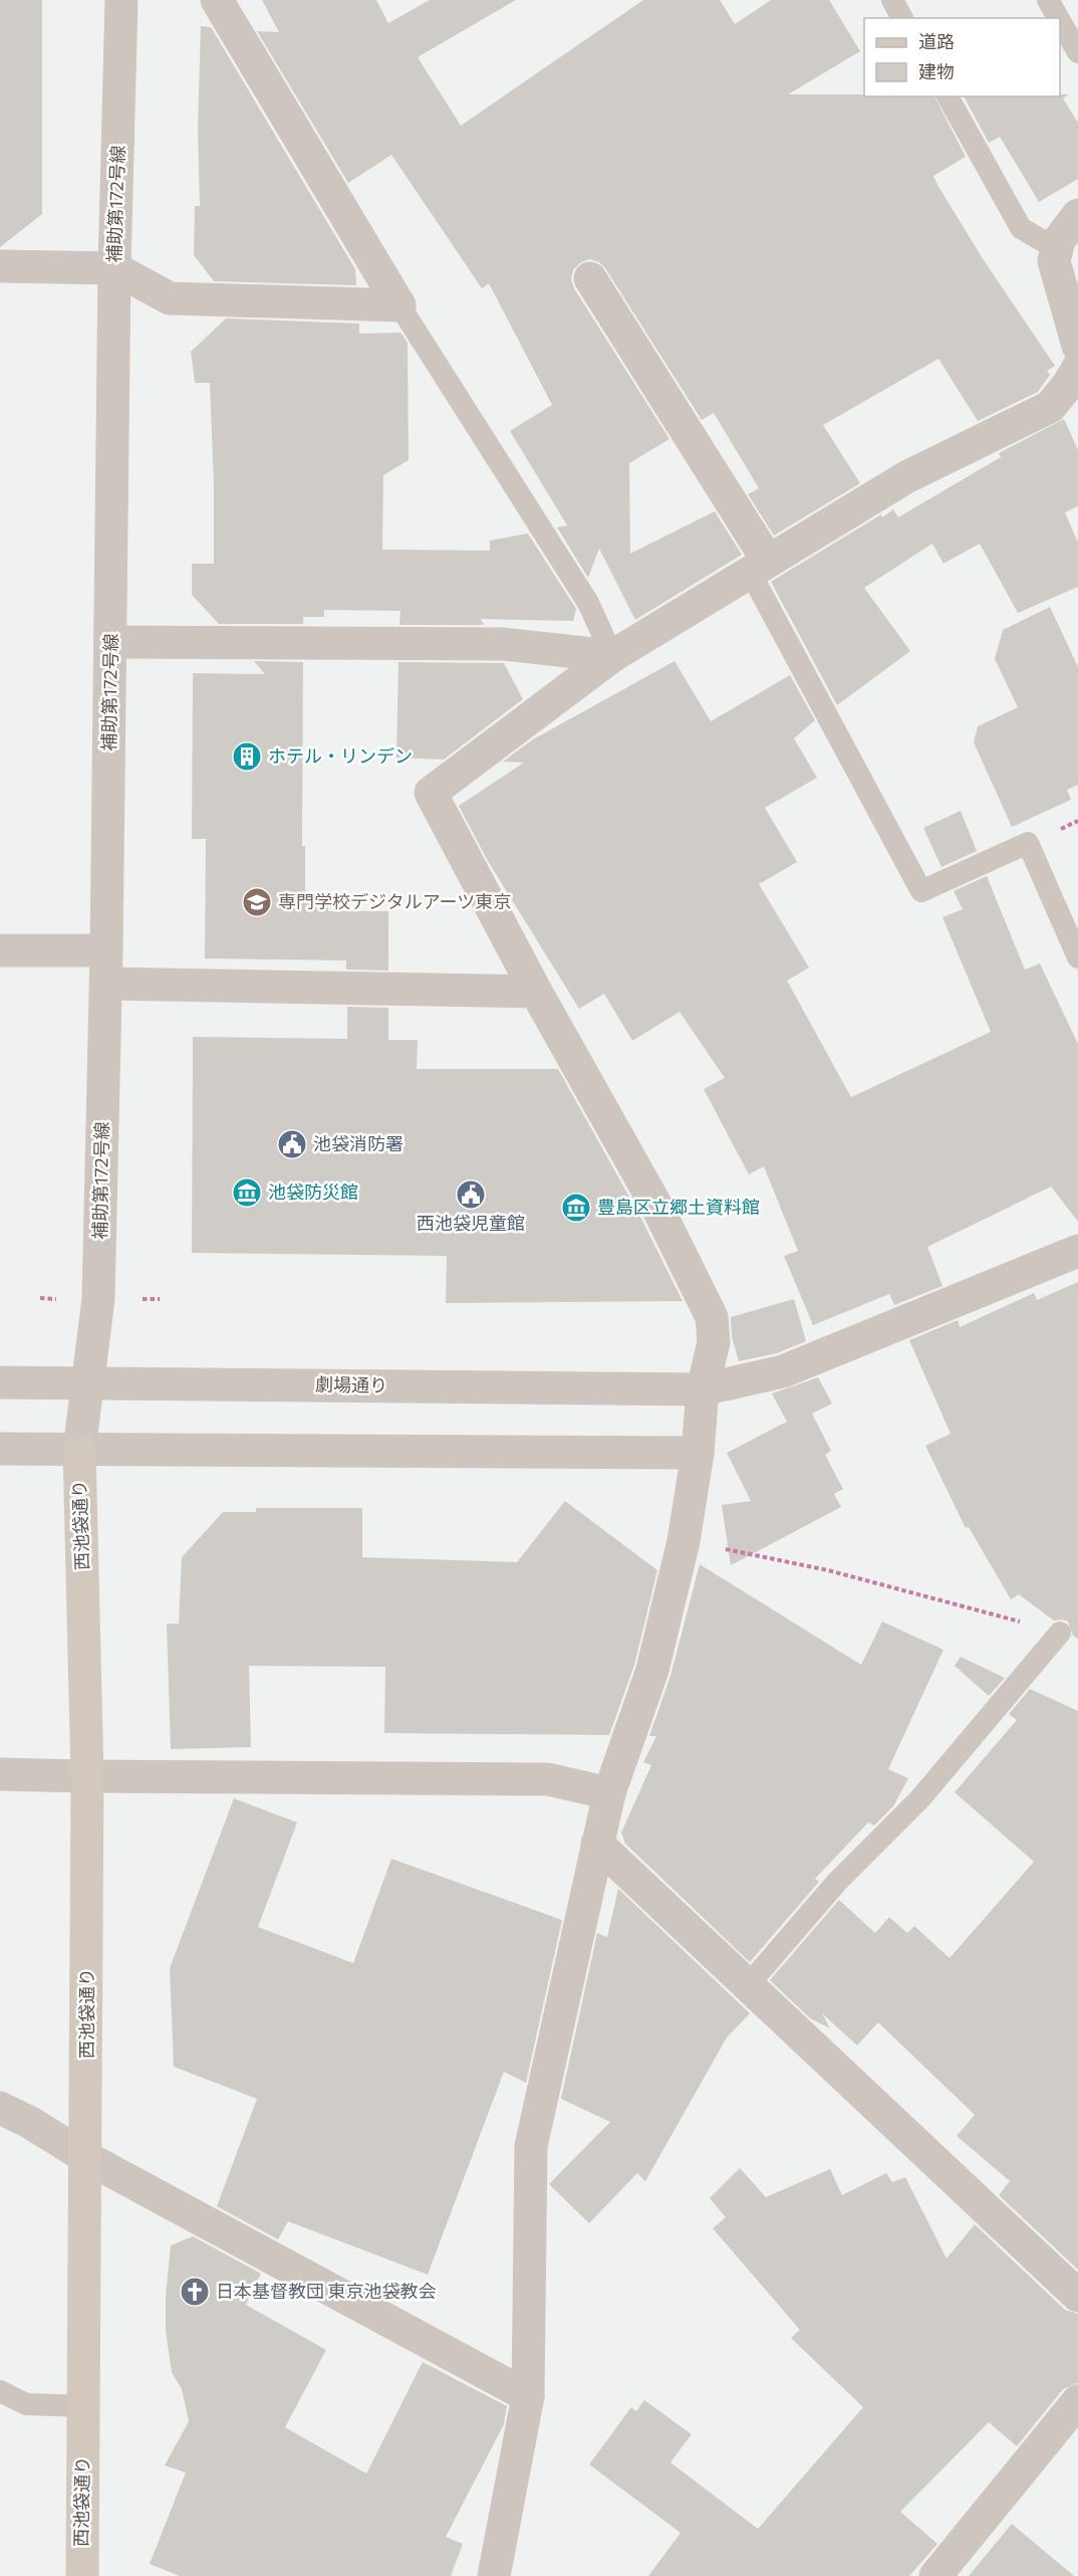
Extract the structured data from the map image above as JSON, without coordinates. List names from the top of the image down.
{
  "streets": {
    "main road": ["西池袋通り"],
    "street": ["補助第172号線", "劇場通り"]
  },
  "crossings": [
    ["補助第172号線", "劇場通り"],
    ["補助第172号線", "西池袋通り"]
  ],
  "places": {
    "building": ["ホテル・リンデン"],
    "school or university": ["専門学校デジタルアーツ東京"],
    "public building": ["池袋消防署", "西池袋児童館"],
    "museum": ["池袋防災館", "豊島区立郷土資料館"],
    "church": ["日本基督教団 東京池袋教会"]
  },
  "legend": ["道路", "建物"]
}
